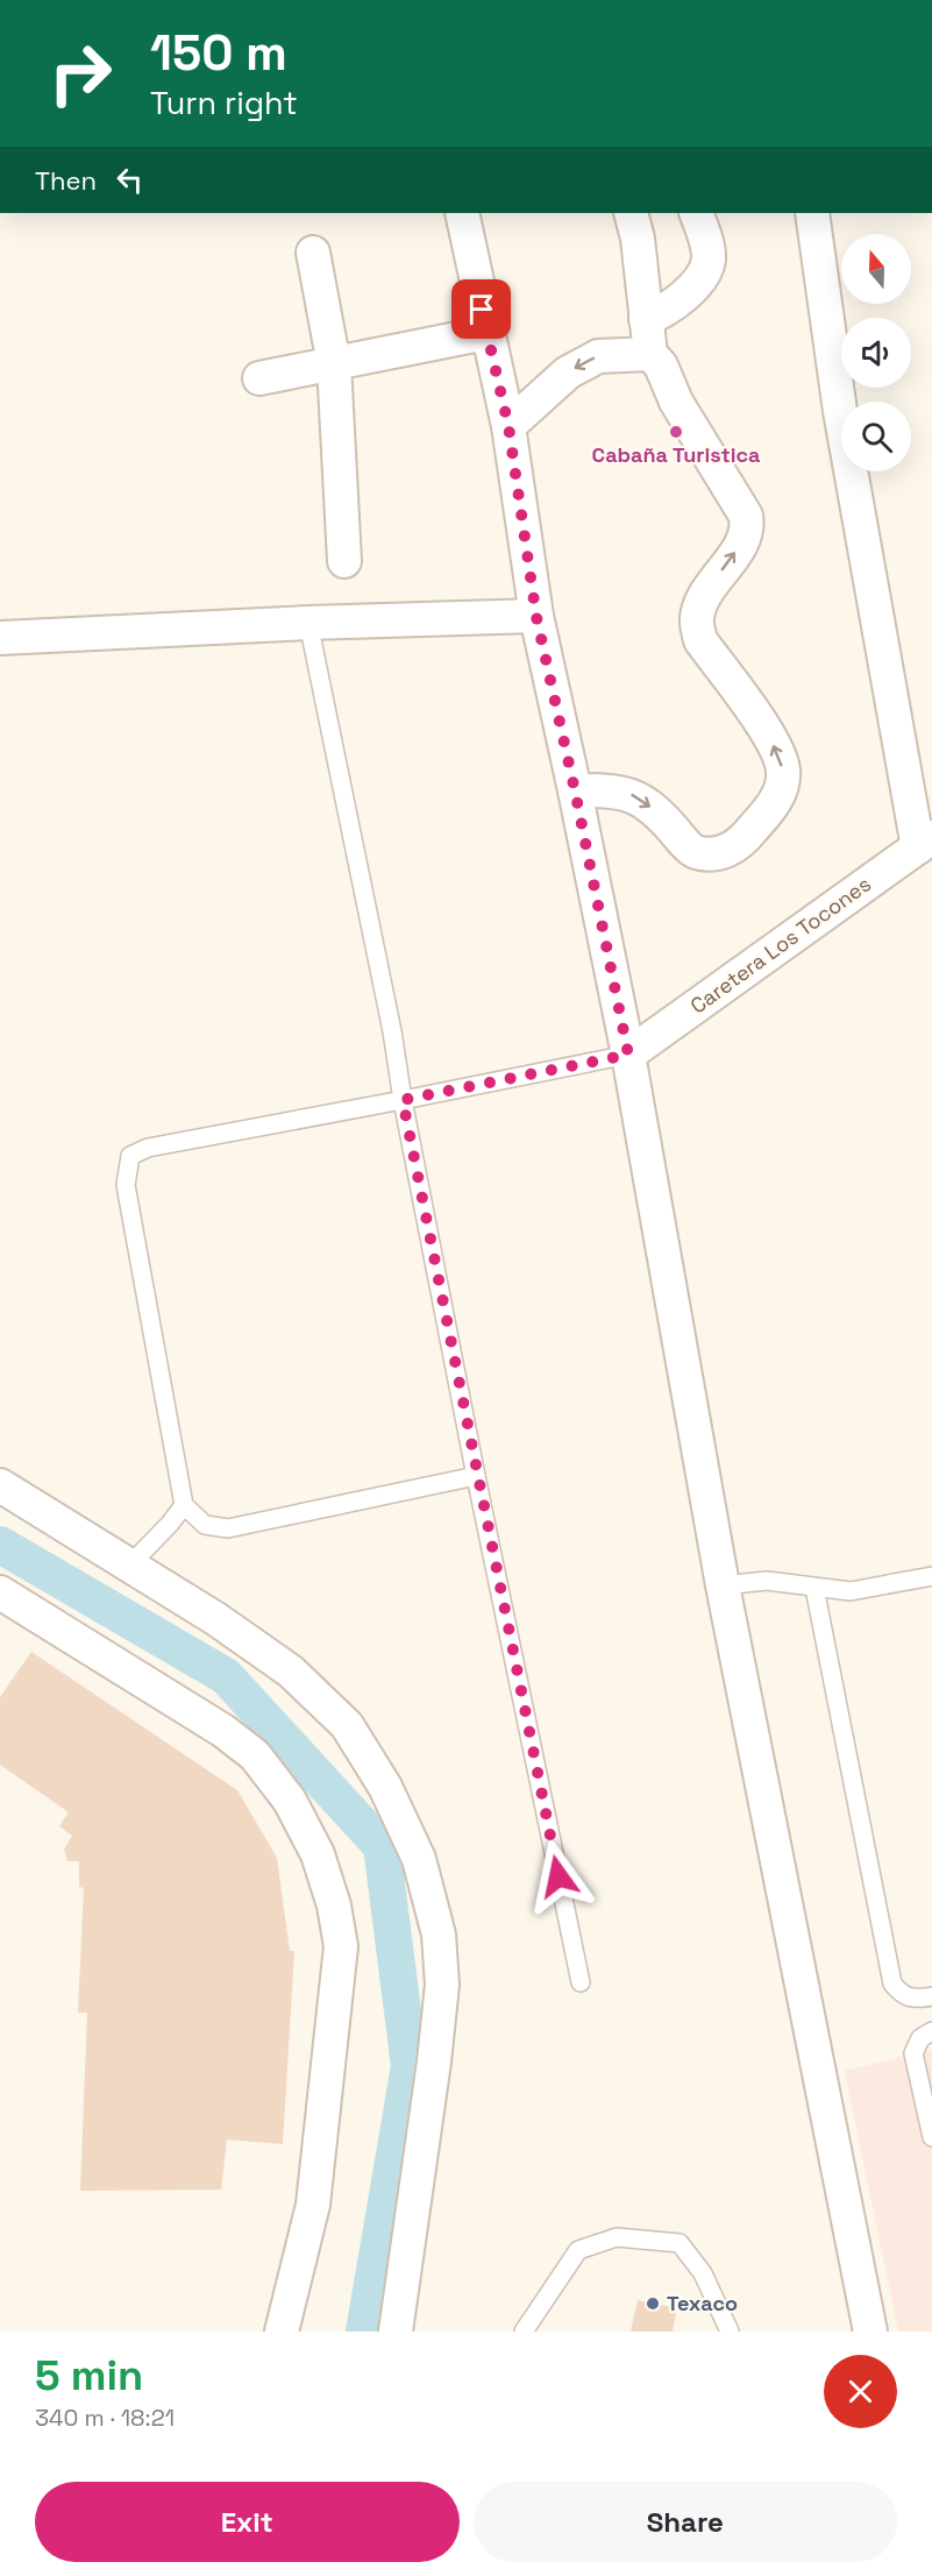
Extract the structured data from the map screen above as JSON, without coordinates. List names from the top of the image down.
{
  "streets": {
    "street": ["Caretera Los Tocones"]
  },
  "places": ["Cabaña Turistica", "Texaco"],
  "north": "top",
  "page": {
    "turn": ["150 m", "Turn right"],
    "then": "Then",
    "heading": ["5 min", "340 m · 18:21"],
    "buttons": ["Exit", "Share"]
  }
}
